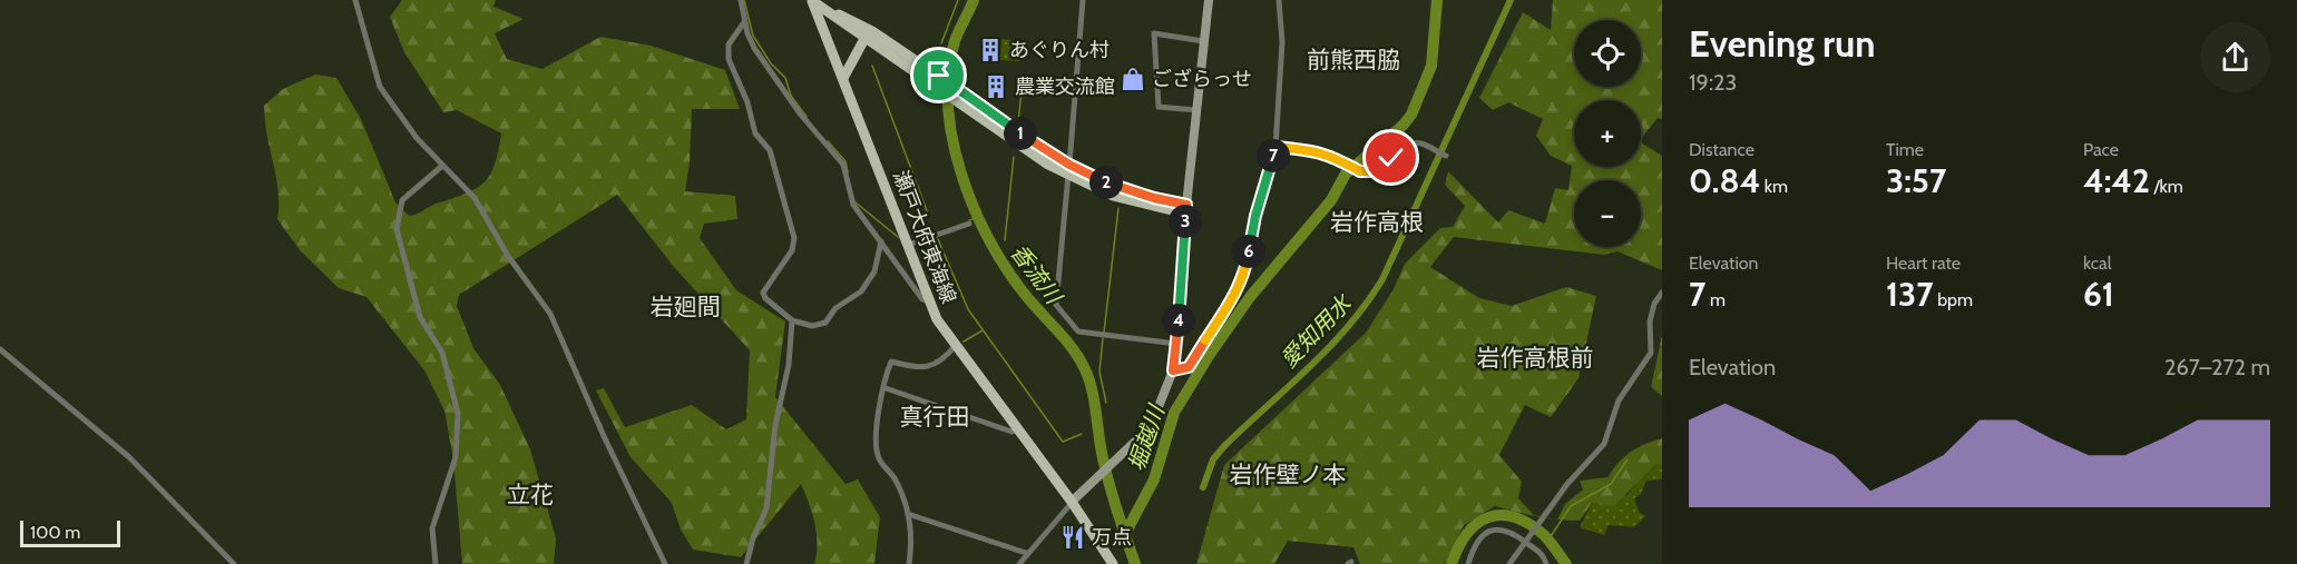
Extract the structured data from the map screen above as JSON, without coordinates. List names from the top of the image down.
{
  "streets": {
    "main road": ["瀬戸大府東海線"]
  },
  "districts": [
    "前熊西脇",
    "岩作高根",
    "岩廻間",
    "岩作高根前",
    "真行田",
    "岩作壁ノ本",
    "立花"
  ],
  "water": ["香流川", "愛知用水", "堀越川"],
  "places": {
    "building": ["あぐりん村", "農業交流館"],
    "shop": ["ござらっせ"],
    "restaurant": ["万点"]
  },
  "scale_bar": "100 m",
  "page": {
    "heading": ["Evening run", "19:23"],
    "map_buttons": ["+", "−"],
    "stats": [
      ["Distance", "0.84 km"],
      ["Time", "3:57"],
      ["Pace", "4:42 /km"],
      ["Elevation", "7 m"],
      ["Heart rate", "137 bpm"],
      ["kcal", "61"]
    ],
    "pins": [
      "1",
      "7",
      "2",
      "3",
      "6",
      "4"
    ],
    "chart": ["Elevation", "267–272 m"],
    "scale": "100 m"
  }
}
